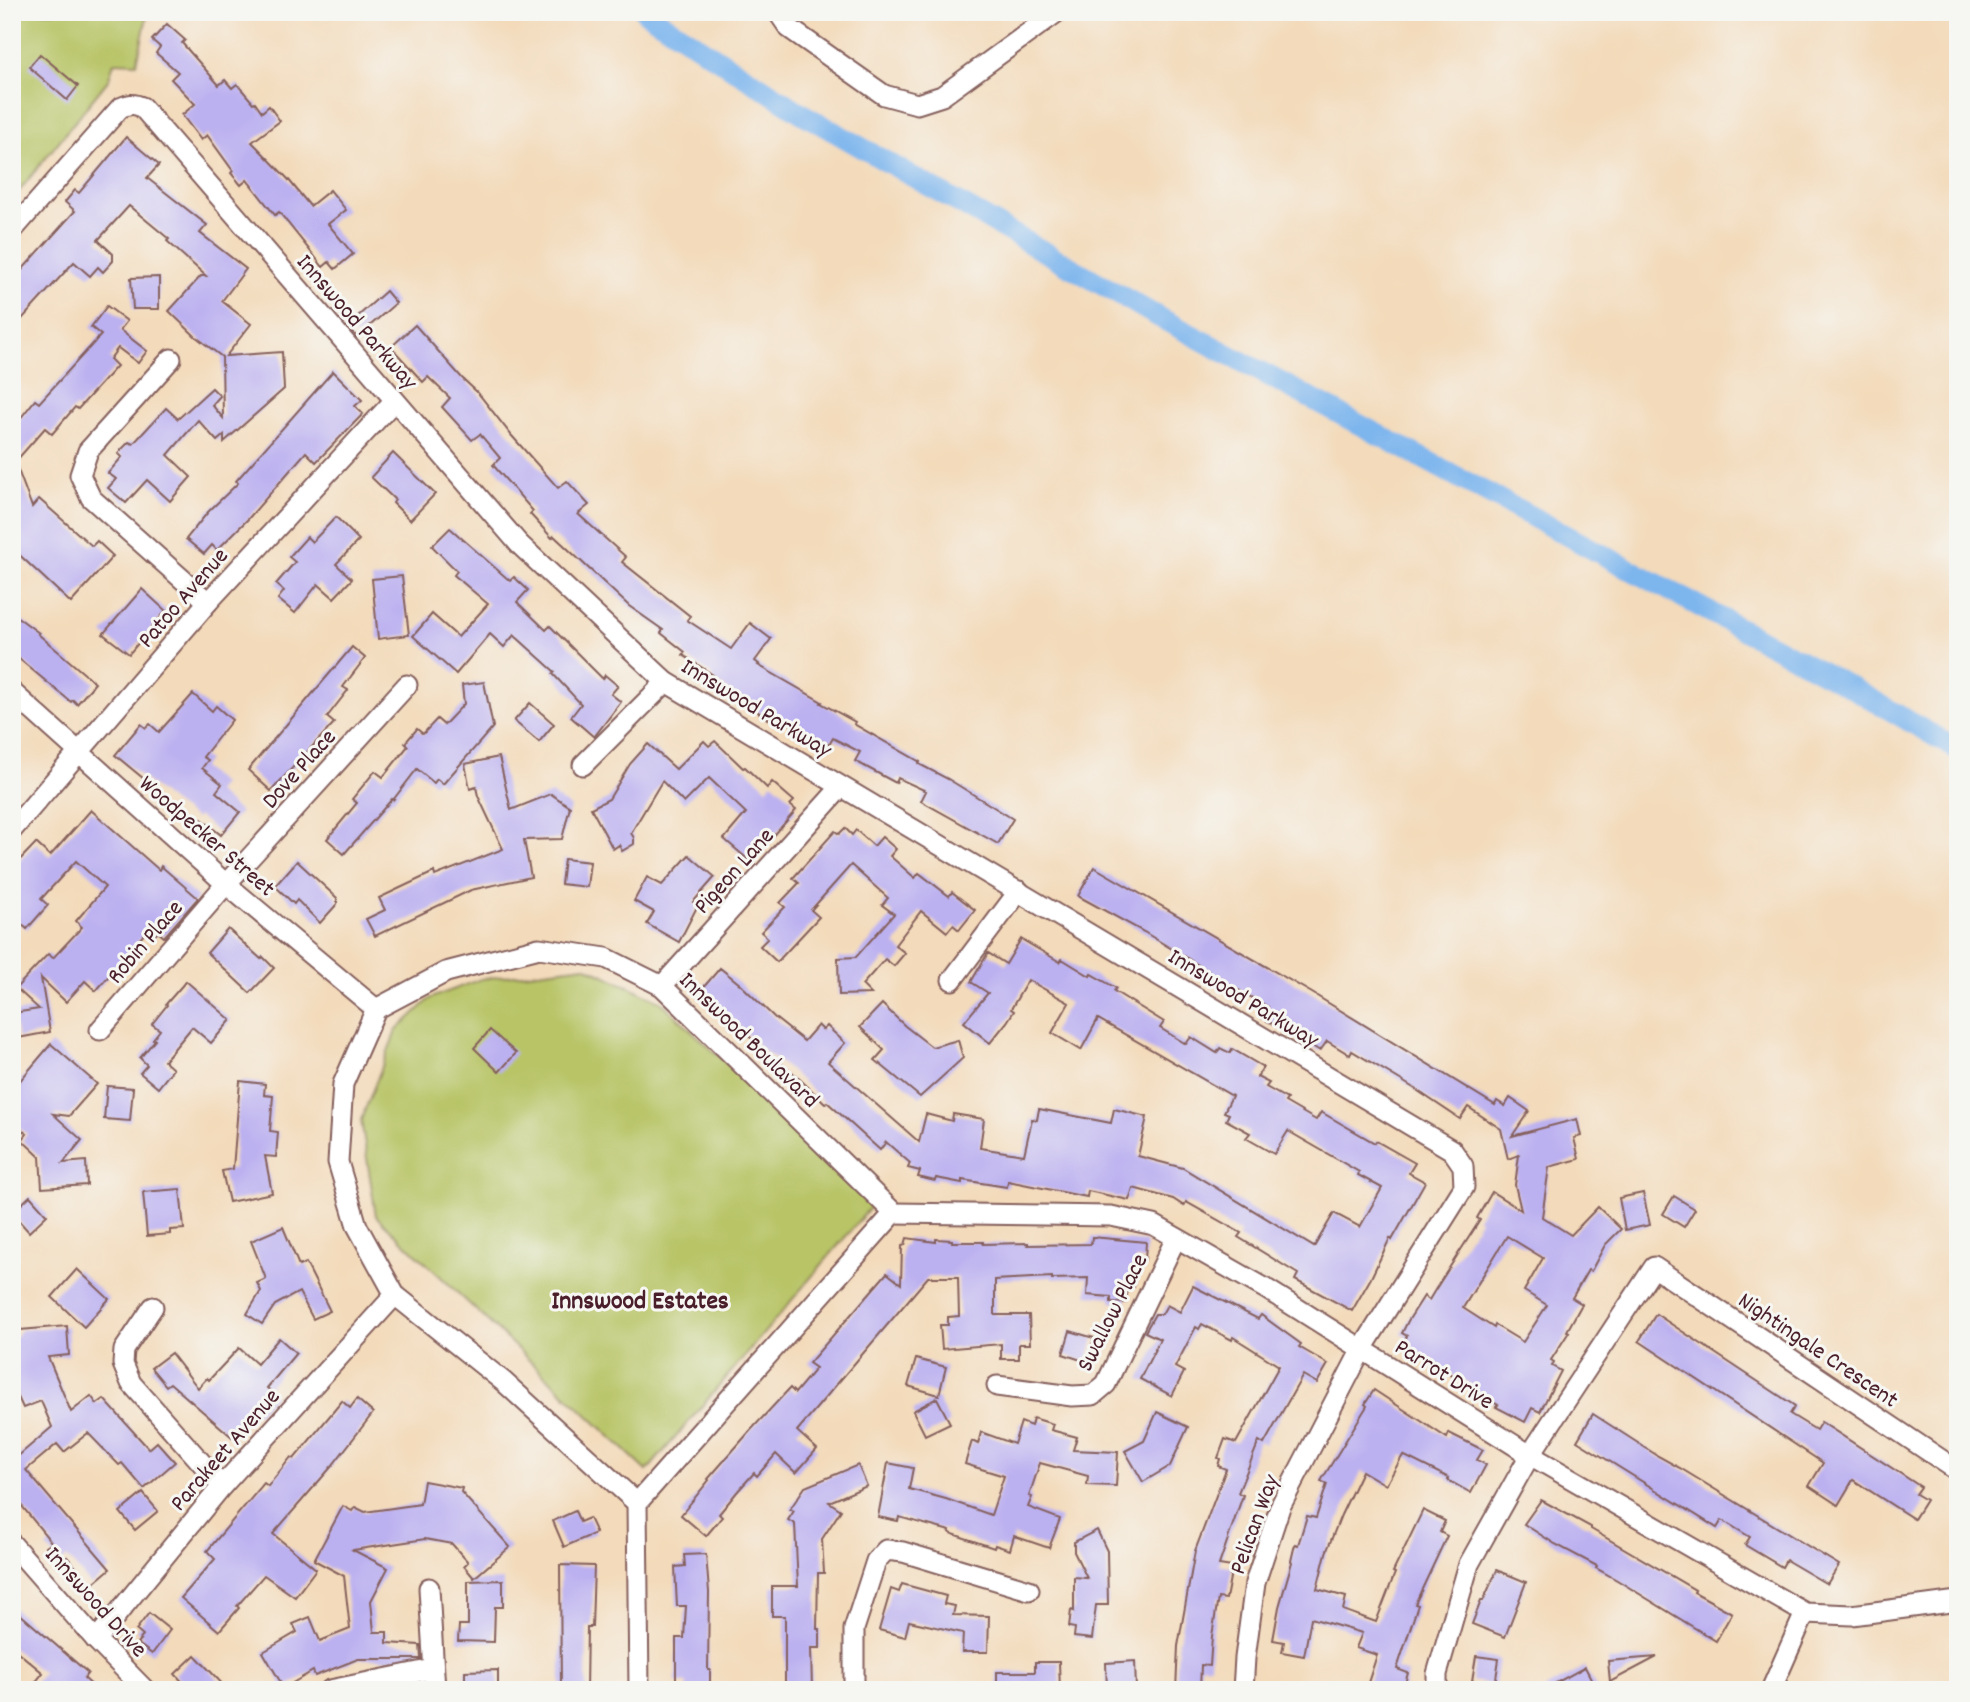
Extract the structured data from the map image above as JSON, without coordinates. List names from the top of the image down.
{
  "streets": {
    "street": [
      "Innswood Parkway",
      "Patoo Avenue",
      "Dove Place",
      "Woodpecker Street",
      "Pigeon Lane",
      "Robin Place",
      "Innswood Boulavard",
      "Swallow Place",
      "Nightingale Crescent",
      "Parrot Drive",
      "Parakeet Avenue",
      "Pelican Way",
      "Innswood Drive"
    ]
  },
  "crossings": [
    ["Innswood Parkway", "Patoo Avenue"],
    ["Innswood Parkway", "Pigeon Lane"],
    ["Innswood Parkway", "Parrot Drive"],
    ["Innswood Parkway", "Pelican Way"],
    ["Patoo Avenue", "Woodpecker Street"],
    ["Dove Place", "Woodpecker Street"],
    ["Dove Place", "Robin Place"],
    ["Woodpecker Street", "Robin Place"],
    ["Woodpecker Street", "Innswood Boulavard"],
    ["Pigeon Lane", "Innswood Boulavard"],
    ["Innswood Boulavard", "Parrot Drive"],
    ["Swallow Place", "Parrot Drive"],
    ["Nightingale Crescent", "Parrot Drive"],
    ["Parrot Drive", "Pelican Way"],
    ["Parakeet Avenue", "Innswood Drive"]
  ],
  "districts": ["Innswood Estates"]
}
